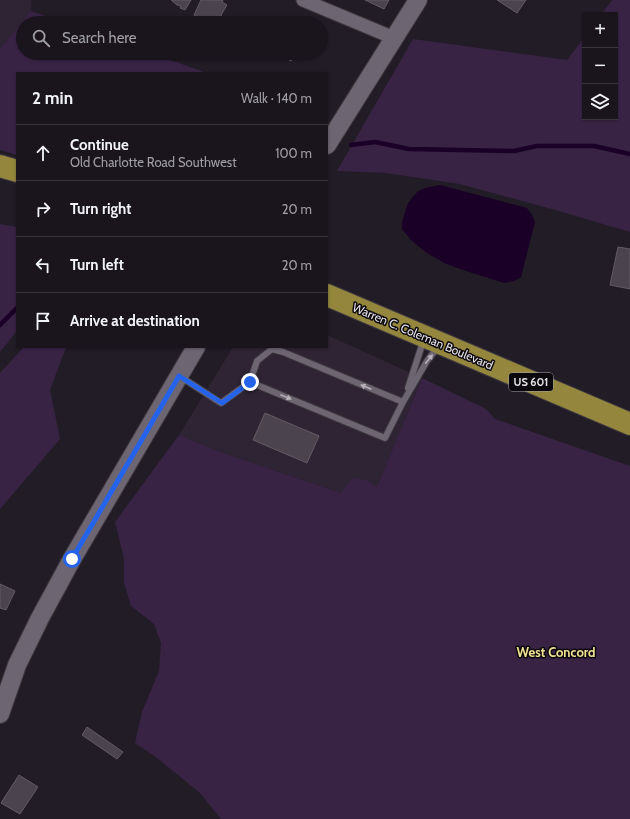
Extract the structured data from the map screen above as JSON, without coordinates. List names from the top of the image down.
{
  "streets": {
    "highway": ["Warren C. Coleman Boulevard", "US 601"]
  },
  "districts": ["West Concord"],
  "page": {
    "map_buttons": ["+", "−"],
    "search": "Search here",
    "heading": ["2 min", "Walk · 140 m"],
    "list": [
      ["Continue", "Old Charlotte Road Southwest", "100 m"],
      ["Turn right", "20 m"],
      ["Turn left", "20 m"],
      "Arrive at destination"
    ]
  }
}
